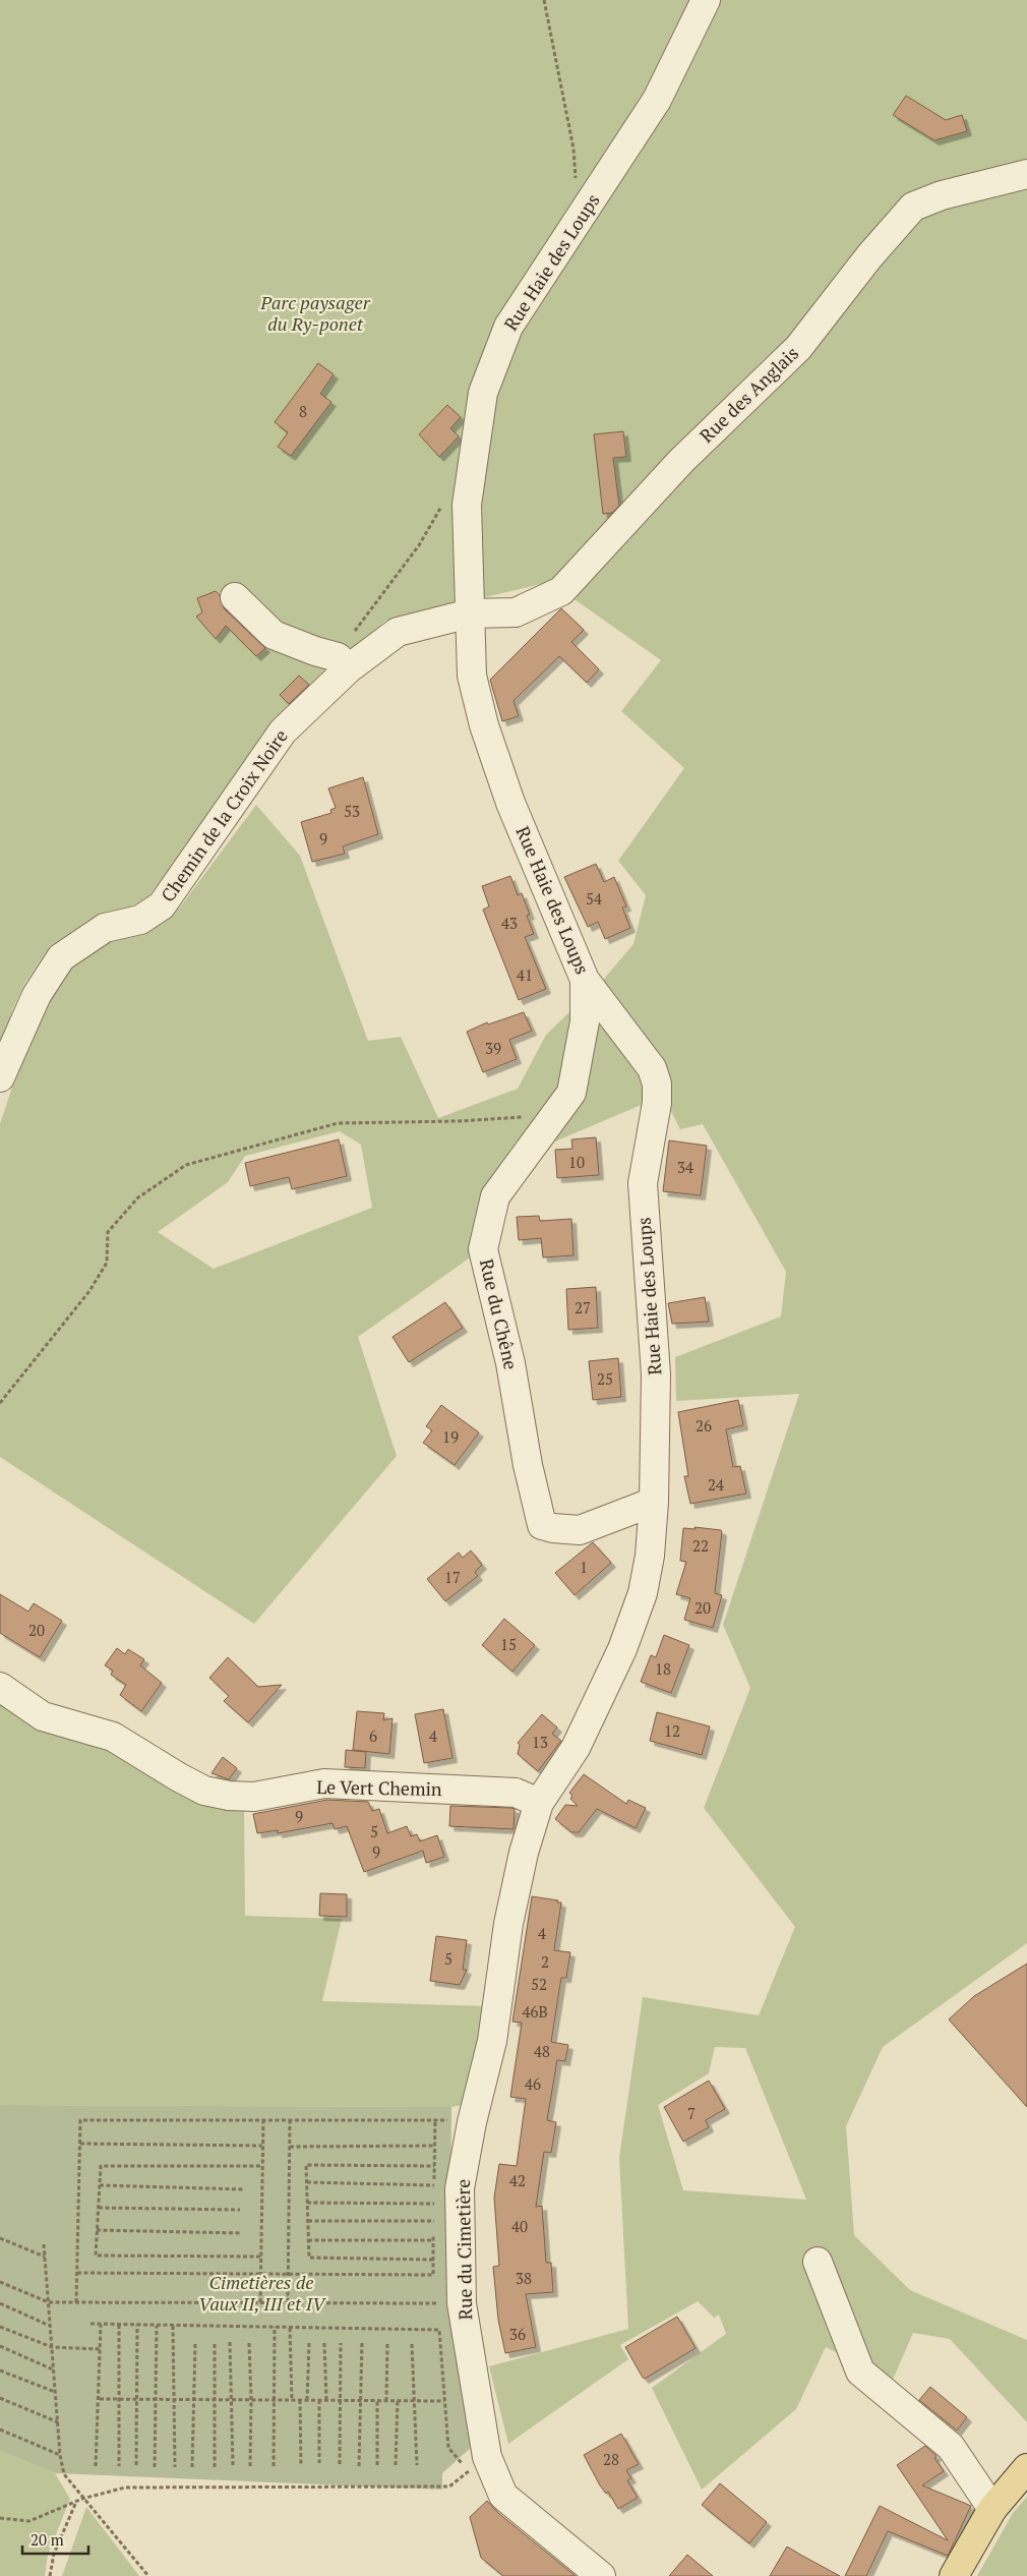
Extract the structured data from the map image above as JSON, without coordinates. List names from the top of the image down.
{
  "streets": {
    "street": [
      "Rue Haie des Loups",
      "Rue des Anglais",
      "Chemin de la Croix Noire",
      "Rue du Chêne",
      "Le Vert Chemin",
      "Rue du Cimetière"
    ]
  },
  "crossings": [
    ["Rue Haie des Loups", "Rue des Anglais"],
    ["Rue Haie des Loups", "Chemin de la Croix Noire"],
    ["Rue Haie des Loups", "Rue du Chêne"],
    ["Rue Haie des Loups", "Le Vert Chemin"],
    ["Rue Haie des Loups", "Rue du Cimetière"],
    ["Rue des Anglais", "Chemin de la Croix Noire"]
  ],
  "parks": ["Parc paysager du Ry-ponet", "Cimetières de Vaux II, III et IV"],
  "house_numbers": [
    "8",
    "53",
    "9",
    "54",
    "43",
    "41",
    "39",
    "10",
    "34",
    "27",
    "25",
    "26",
    "19",
    "24",
    "22",
    "1",
    "17",
    "20",
    "20",
    "15",
    "18",
    "12",
    "6",
    "4",
    "13",
    "9",
    "5",
    "9",
    "4",
    "5",
    "2",
    "52",
    "46B",
    "48",
    "46",
    "7",
    "42",
    "40",
    "38",
    "36",
    "28"
  ],
  "scale_bar": "20 m"
}
